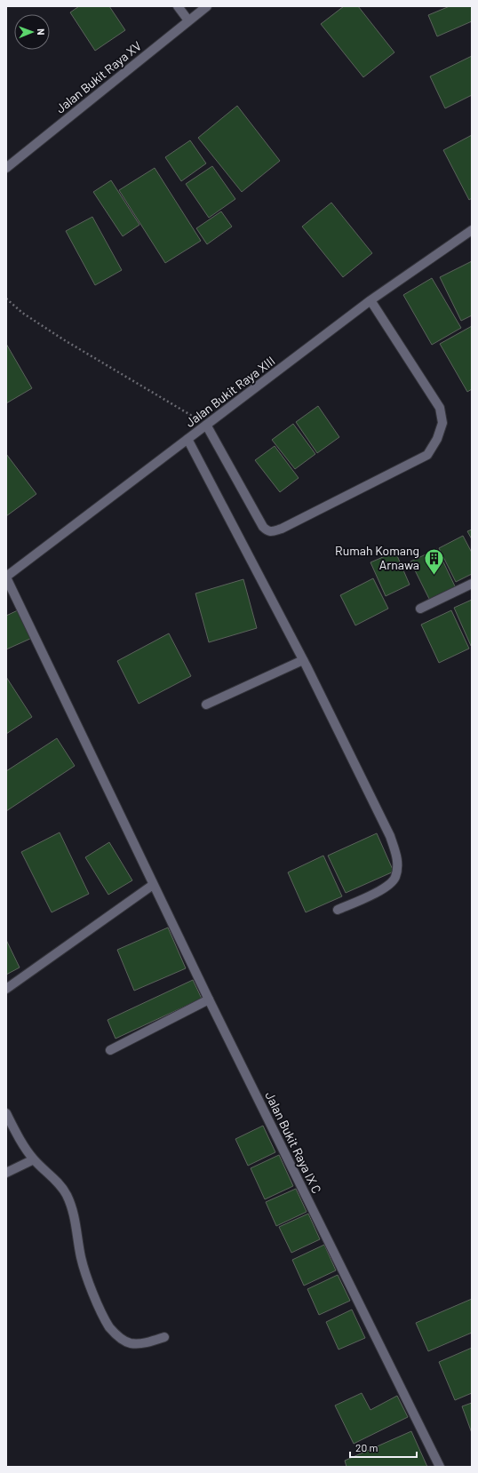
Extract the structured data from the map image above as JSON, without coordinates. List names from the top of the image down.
{
  "streets": {
    "street": ["Jalan Bukit Raya XV", "Jalan Bukit Raya XIII", "Jalan Bukit Raya IX C"]
  },
  "crossings": [
    ["Jalan Bukit Raya XIII", "Jalan Bukit Raya IX C"]
  ],
  "places": {
    "building": ["Rumah Komang Arnawa"]
  },
  "scale_bar": "20 m",
  "north": "right"
}
